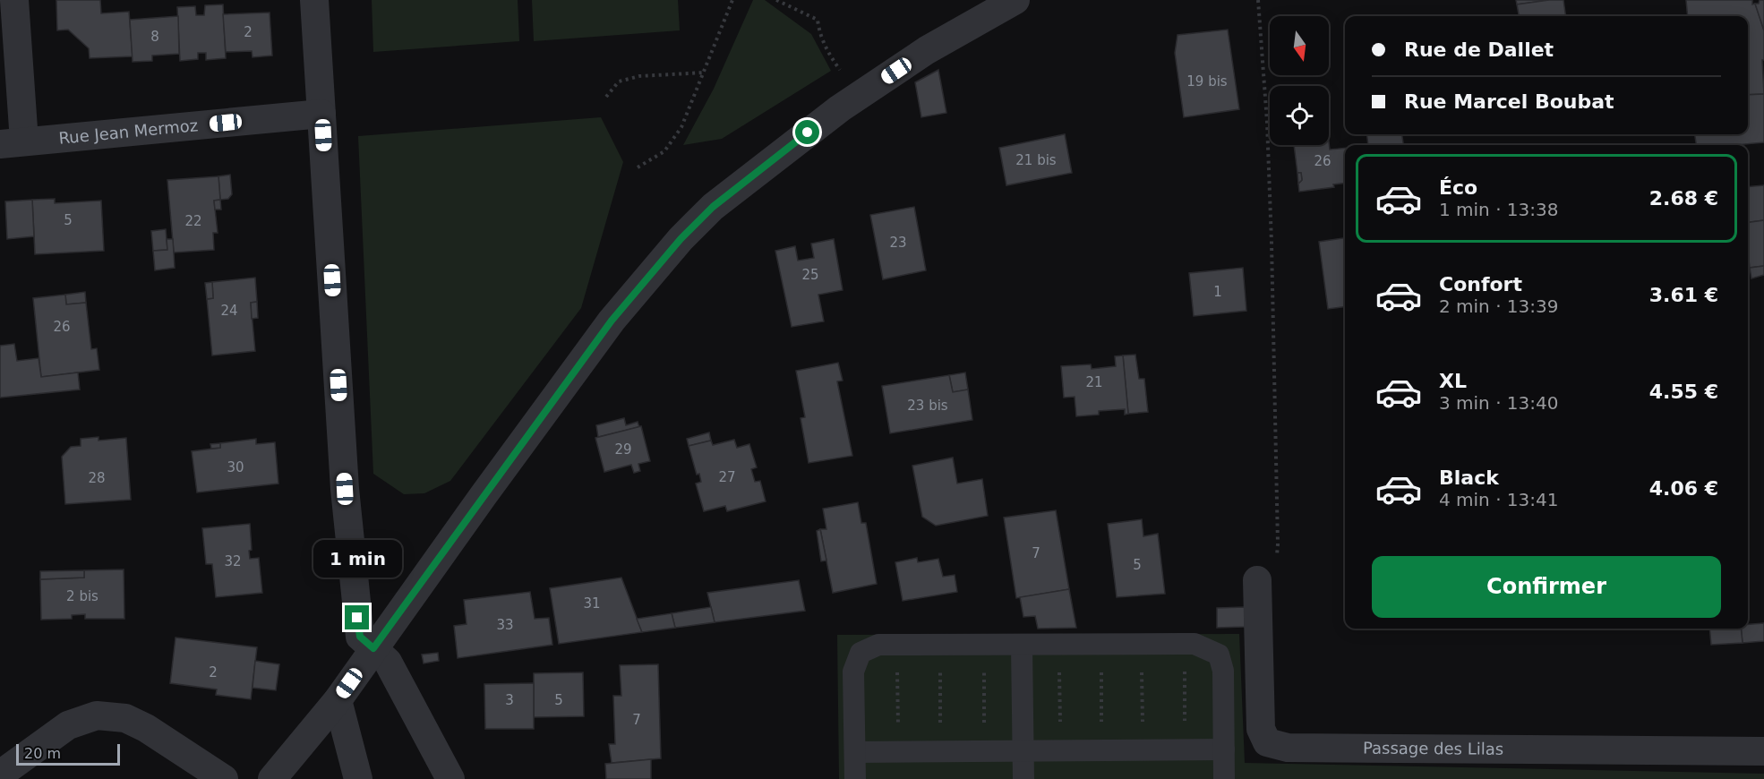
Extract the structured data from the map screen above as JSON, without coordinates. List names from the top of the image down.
{
  "streets": {
    "street": ["Rue Jean Mermoz", "Passage des Lilas"]
  },
  "house_numbers": [
    "2",
    "8",
    "19 bis",
    "21 bis",
    "26",
    "5",
    "22",
    "23",
    "25",
    "1",
    "24",
    "26",
    "21",
    "23 bis",
    "29",
    "30",
    "27",
    "28",
    "7",
    "32",
    "5",
    "2 bis",
    "31",
    "33",
    "2",
    "3",
    "5",
    "7"
  ],
  "scale_bar": "20 m",
  "north": "bottom",
  "page": {
    "banner": ["Rue de Dallet", "Rue Marcel Boubat"],
    "list": [
      {
        "name": "Éco",
        "note": "1 min · 13:38",
        "value": "2.68 €"
      },
      {
        "name": "Confort",
        "note": "2 min · 13:39",
        "value": "3.61 €"
      },
      {
        "name": "XL",
        "note": "3 min · 13:40",
        "value": "4.55 €"
      },
      {
        "name": "Black",
        "note": "4 min · 13:41",
        "value": "4.06 €"
      }
    ],
    "bubble": "1 min",
    "buttons": "Confirmer",
    "scale": "20 m"
  }
}
